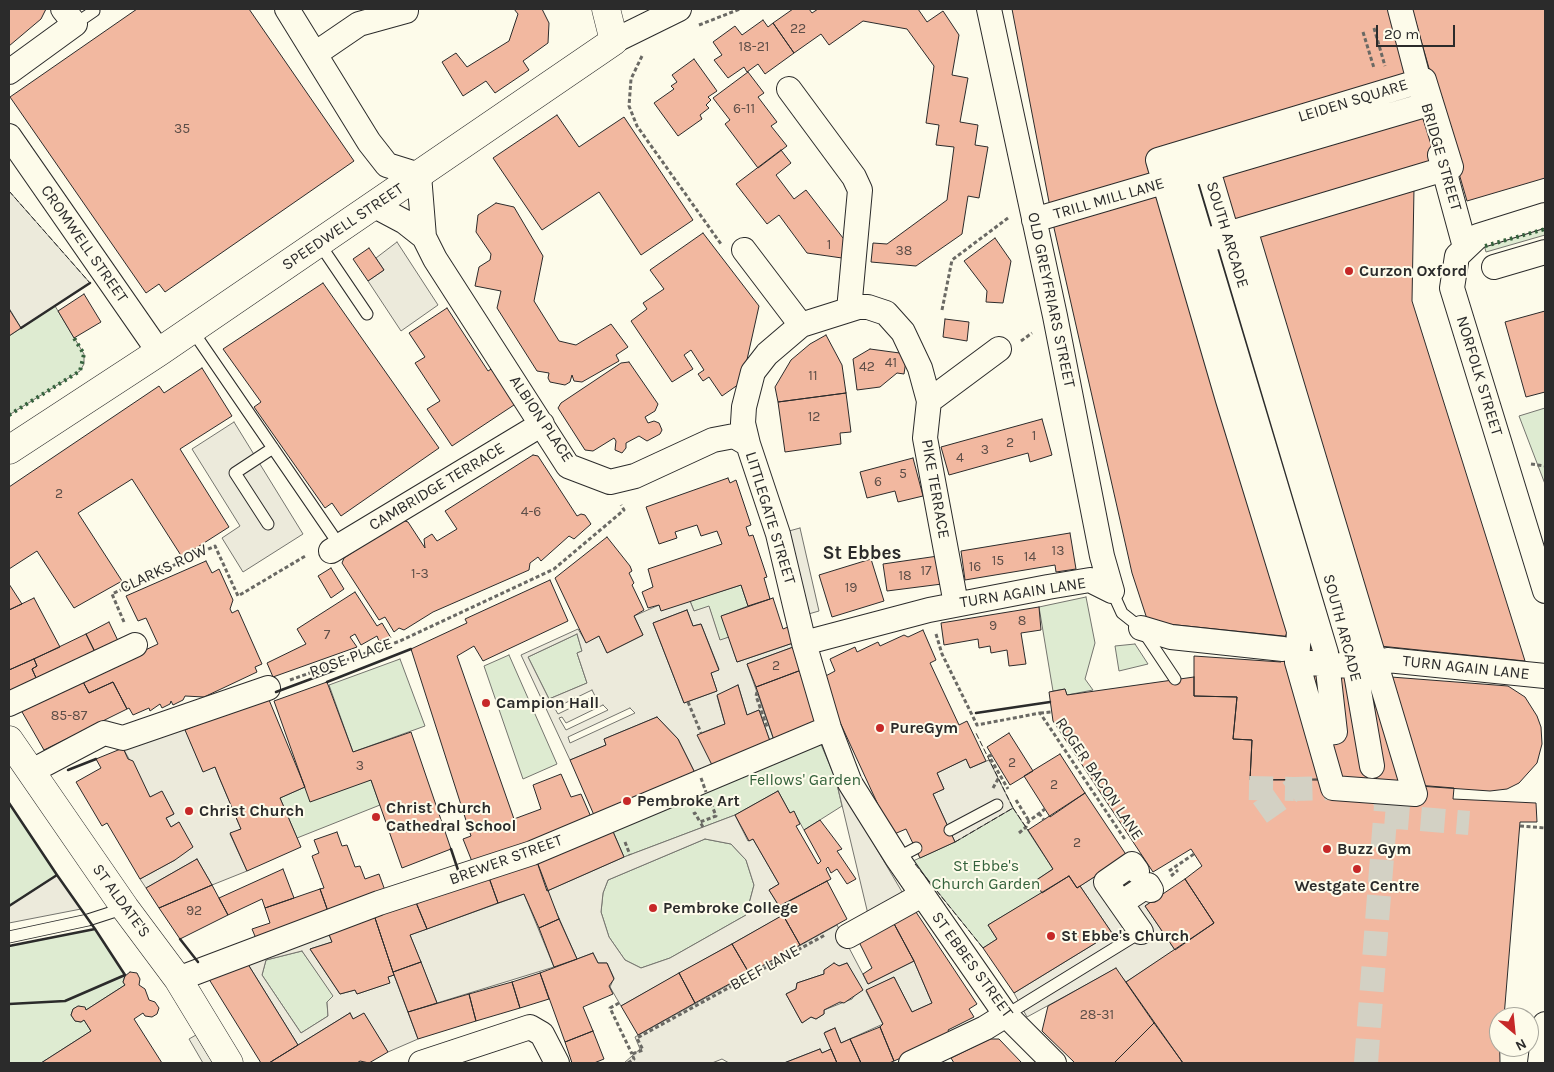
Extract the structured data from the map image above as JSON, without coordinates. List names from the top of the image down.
{
  "streets": {
    "street": [
      "LEIDEN SQUARE",
      "BRIDGE STREET",
      "TRILL MILL LANE",
      "SPEEDWELL STREET",
      "SOUTH ARCADE",
      "CROMWELL STREET",
      "OLD GREYFRIARS STREET",
      "NORFOLK STREET",
      "ALBION PLACE",
      "CAMBRIDGE TERRACE",
      "PIKE TERRACE",
      "LITTLEGATE STREET",
      "TURN AGAIN LANE",
      "BREWER STREET",
      "ST ALDATE'S",
      "ST EBBES STREET"
    ],
    "path": [
      "CLARKS ROW",
      "ROSE PLACE",
      "ROGER BACON LANE",
      "BEEF LANE"
    ]
  },
  "crossings": [
    ["LEIDEN SQUARE", "BRIDGE STREET"],
    ["LEIDEN SQUARE", "TRILL MILL LANE"],
    ["LEIDEN SQUARE", "SOUTH ARCADE"],
    ["BRIDGE STREET", "NORFOLK STREET"],
    ["TRILL MILL LANE", "SOUTH ARCADE"],
    ["TRILL MILL LANE", "OLD GREYFRIARS STREET"],
    ["SPEEDWELL STREET", "CROMWELL STREET"],
    ["SPEEDWELL STREET", "ALBION PLACE"],
    ["SOUTH ARCADE", "TURN AGAIN LANE"],
    ["OLD GREYFRIARS STREET", "TURN AGAIN LANE"],
    ["ALBION PLACE", "CAMBRIDGE TERRACE"],
    ["ALBION PLACE", "ROSE PLACE"],
    ["CAMBRIDGE TERRACE", "CLARKS ROW"],
    ["PIKE TERRACE", "TURN AGAIN LANE"],
    ["LITTLEGATE STREET", "TURN AGAIN LANE"],
    ["LITTLEGATE STREET", "BREWER STREET"],
    ["LITTLEGATE STREET", "ST EBBES STREET"],
    ["TURN AGAIN LANE", "ROGER BACON LANE"],
    ["BREWER STREET", "ST ALDATE'S"],
    ["BREWER STREET", "ST EBBES STREET"]
  ],
  "districts": ["St Ebbes"],
  "parks": ["Fellows' Garden", "St Ebbe's Church Garden"],
  "places": [
    "Curzon Oxford",
    "Campion Hall",
    "PureGym",
    "Pembroke Art",
    "Christ Church",
    "Christ Church Cathedral School",
    "Buzz Gym",
    "Westgate Centre",
    "Pembroke College",
    "St Ebbe's Church"
  ],
  "house_numbers": [
    "22",
    "18-21",
    "6-11",
    "35",
    "1",
    "38",
    "41",
    "42",
    "11",
    "12",
    "1",
    "2",
    "3",
    "4",
    "5",
    "6",
    "2",
    "4-6",
    "13",
    "14",
    "15",
    "16",
    "17",
    "1-3",
    "18",
    "19",
    "8",
    "9",
    "7",
    "2",
    "85-87",
    "2",
    "3",
    "2",
    "2",
    "92",
    "28-31"
  ],
  "scale_bar": "20 m",
  "north": "bottom right"
}
